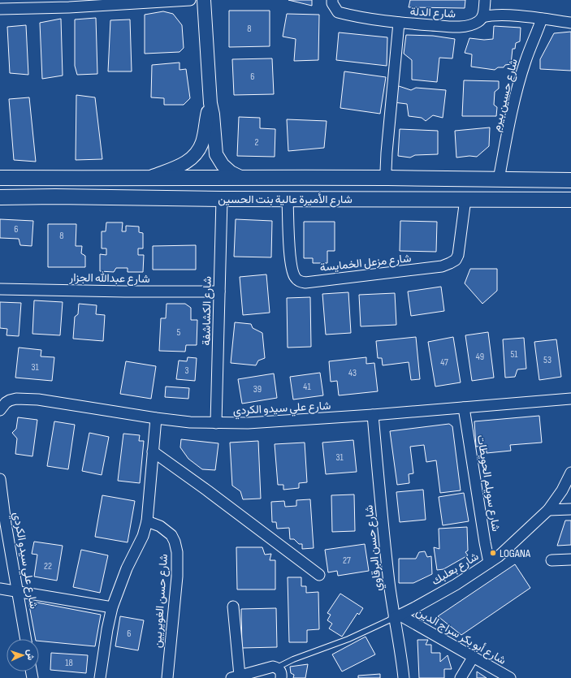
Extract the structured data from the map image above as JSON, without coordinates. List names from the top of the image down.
{
  "streets": {
    "main road": ["شارع الأميرة عالية بنت الحسين"],
    "street": [
      "شارع الدلة",
      "شارع حسين بيرم",
      "شارع مزعل الخمايسة",
      "شارع عبدالله الجزار",
      "شارع الكشاشفة",
      "شارع علي سيدو الكردي",
      "شارع سويلم الحويطات",
      "شارع حسن البرقاوي",
      "شارع بعلبك",
      "شارع حسن الغويريين",
      "شارع أبو بكر سراج الدين"
    ]
  },
  "crossings": [
    ["شارع حسين بيرم", "شارع الأميرة عالية بنت الحسين"],
    ["شارع الأميرة عالية بنت الحسين", "شارع مزعل الخمايسة"],
    ["شارع الأميرة عالية بنت الحسين", "شارع الكشاشفة"],
    ["شارع عبدالله الجزار", "شارع الكشاشفة"],
    ["شارع الكشاشفة", "شارع علي سيدو الكردي"],
    ["شارع علي سيدو الكردي", "شارع سويلم الحويطات"],
    ["شارع علي سيدو الكردي", "شارع حسن البرقاوي"],
    ["شارع سويلم الحويطات", "شارع بعلبك"],
    ["شارع حسن البرقاوي", "شارع بعلبك"],
    ["شارع حسن البرقاوي", "شارع أبو بكر سراج الدين"],
    ["شارع بعلبك", "شارع أبو بكر سراج الدين"]
  ],
  "places": ["LOGANA"],
  "house_numbers": [
    "8",
    "6",
    "2",
    "6",
    "8",
    "5",
    "51",
    "49",
    "53",
    "47",
    "31",
    "3",
    "43",
    "41",
    "39",
    "31",
    "27",
    "22",
    "6",
    "18"
  ],
  "north": "right"
}
